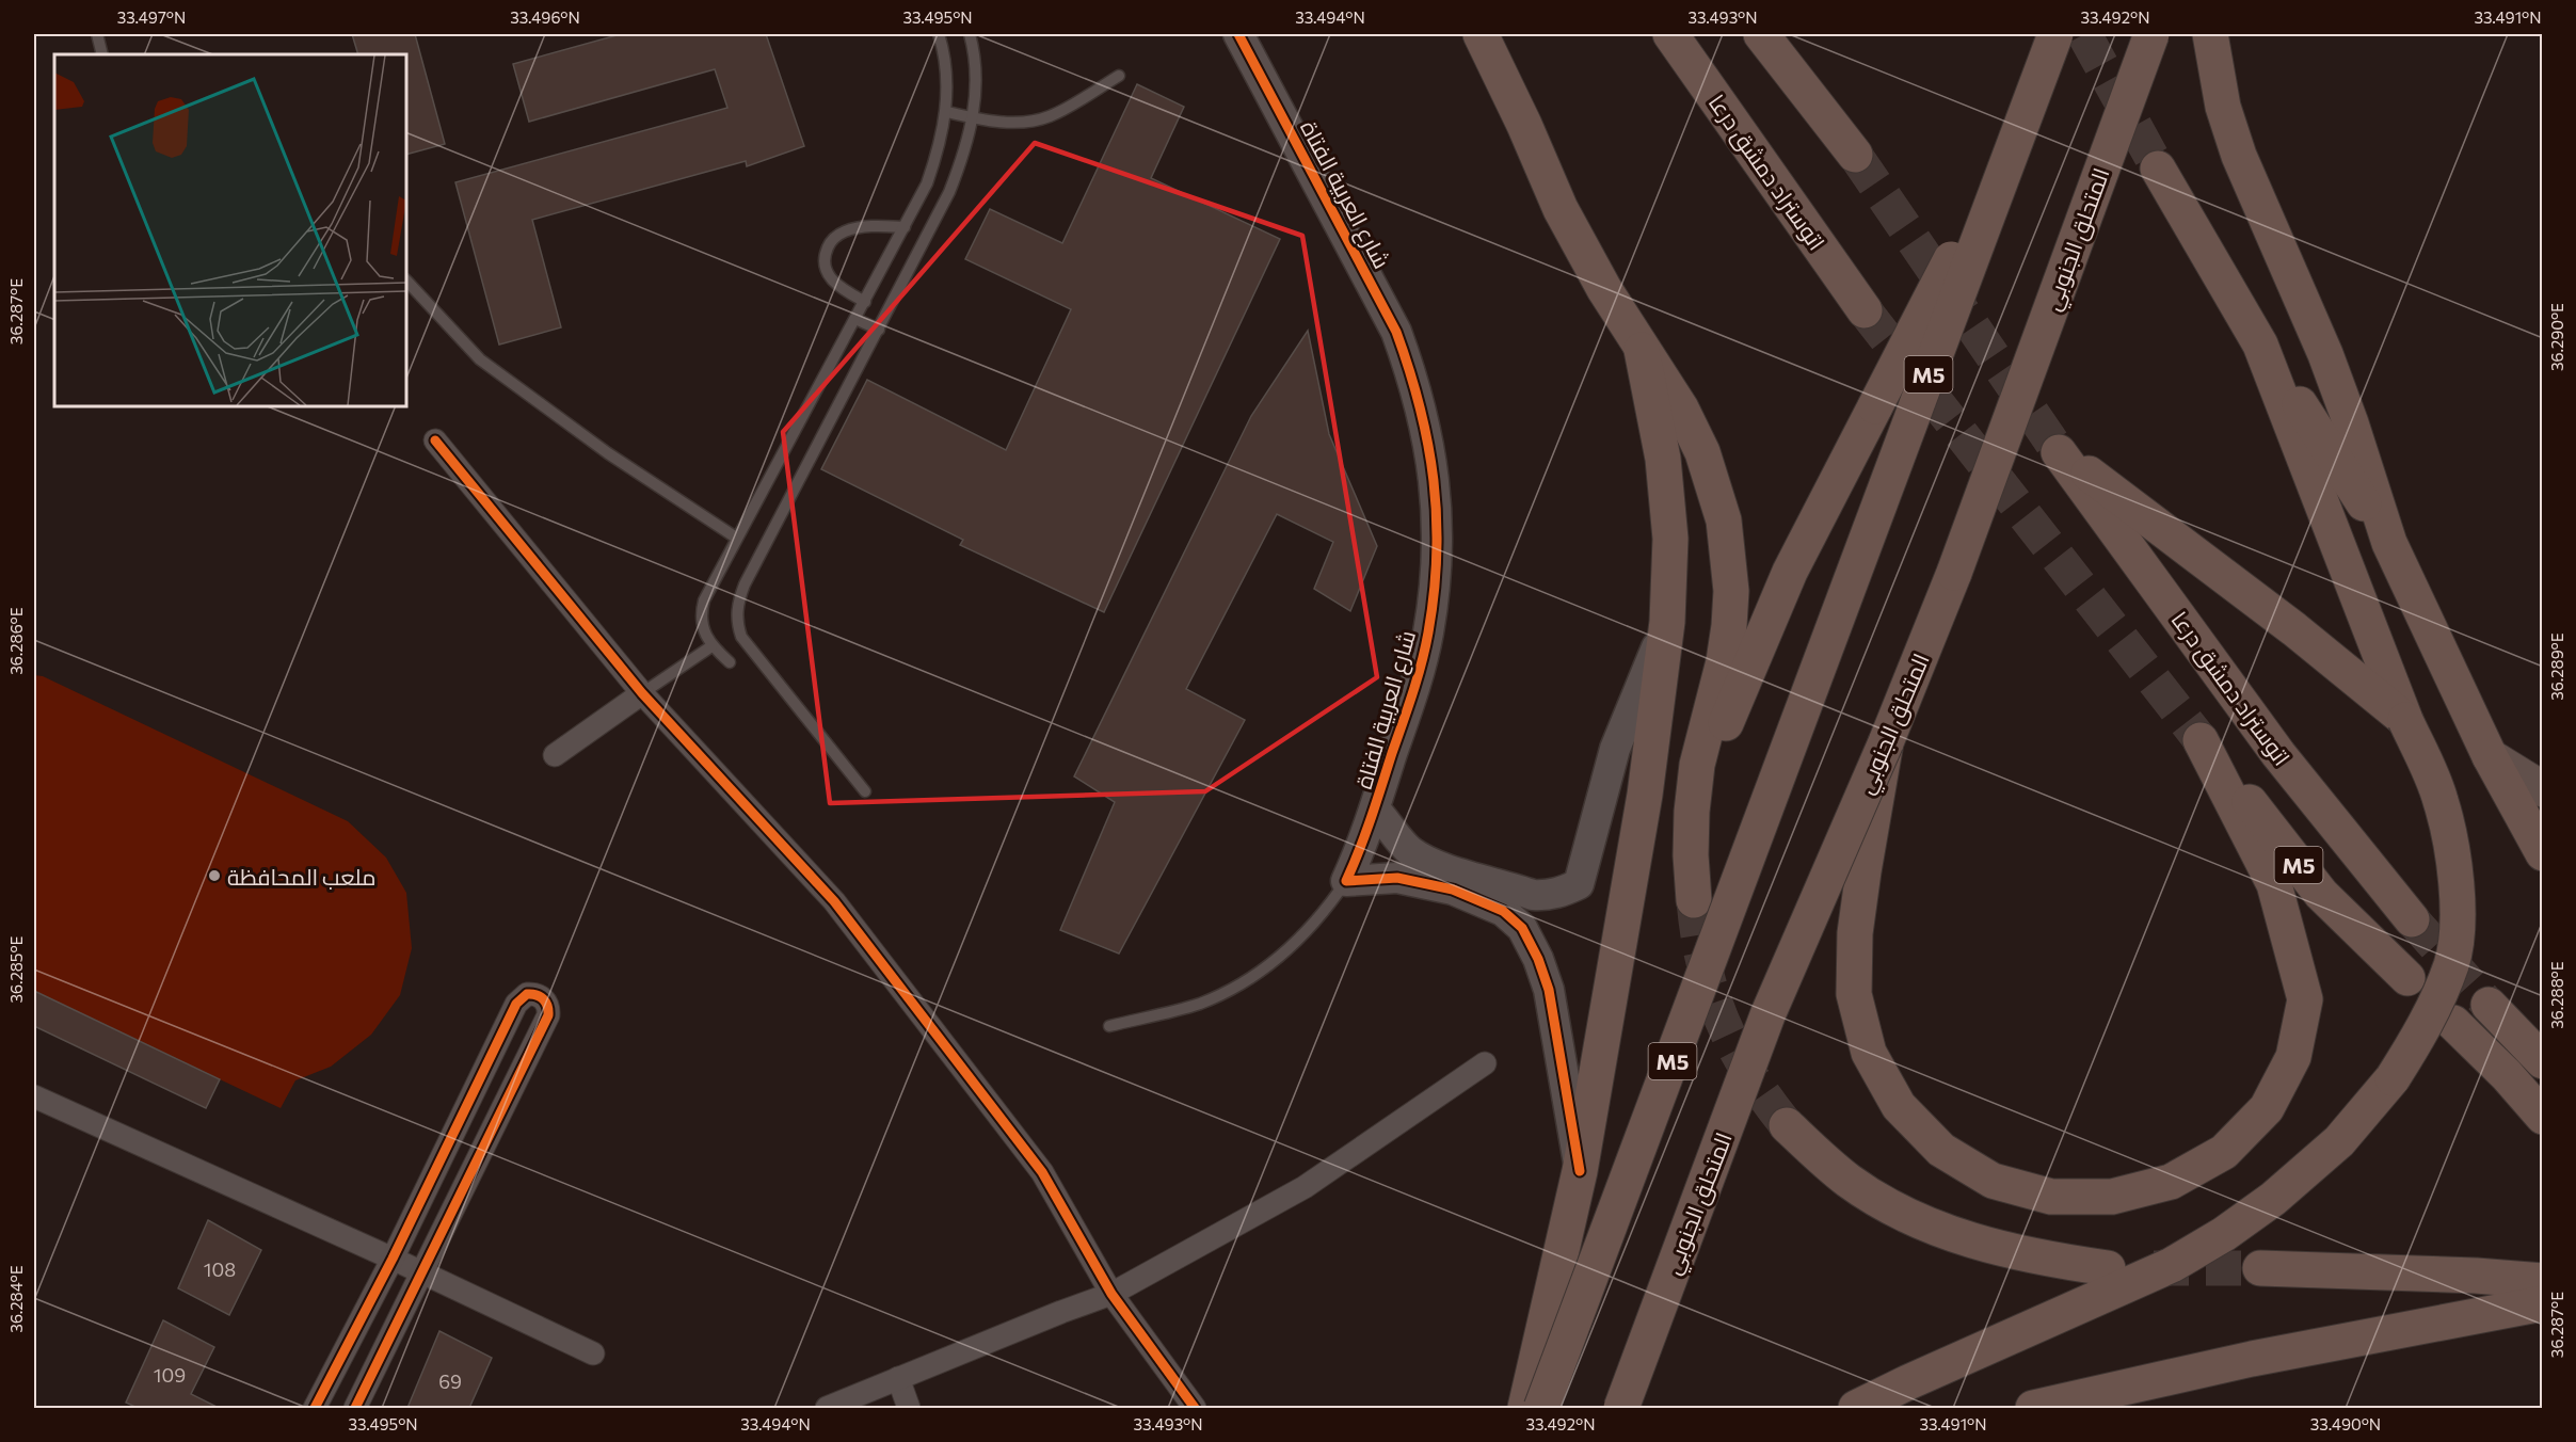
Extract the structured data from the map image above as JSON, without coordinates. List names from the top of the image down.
{
  "streets": {
    "highway": ["اتوستراد دمشق درعا", "المتحلق الجنوبي", "M5"],
    "street": ["شارع العربية الفتاة"]
  },
  "crossings": [
    ["المتحلق الجنوبي", "M5"]
  ],
  "places": ["ملعب المحافظة"],
  "house_numbers": ["108", "109", "69"],
  "coordinates": [
    "33.497°N",
    "33.496°N",
    "33.495°N",
    "33.494°N",
    "33.493°N",
    "33.492°N",
    "33.491°N",
    "36.287°E",
    "36.290°E",
    "36.286°E",
    "36.289°E",
    "36.285°E",
    "36.288°E",
    "36.284°E",
    "33.490°N"
  ]
}
